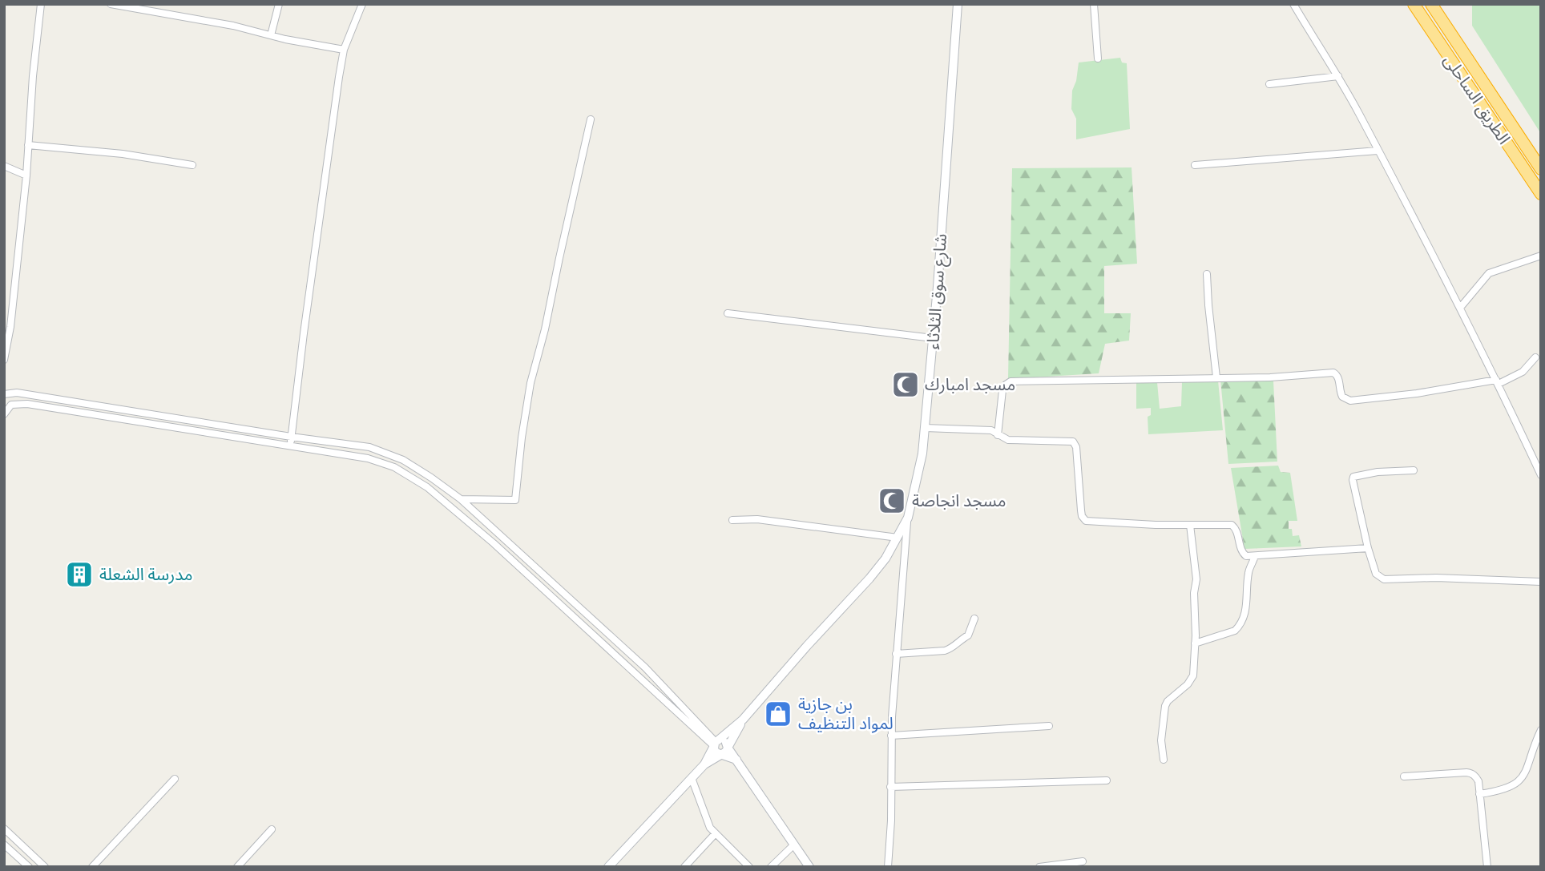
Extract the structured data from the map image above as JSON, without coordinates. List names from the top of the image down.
{
  "streets": {
    "highway": ["الطريق الساحلى"],
    "street": ["شارع سوق الثلاثاء"]
  },
  "places": {
    "mosque": ["مسجد امبارك", "مسجد انجاصة"],
    "building": ["مدرسة الشعلة"],
    "shop": ["بن جازية لمواد التنظيف"]
  }
}
